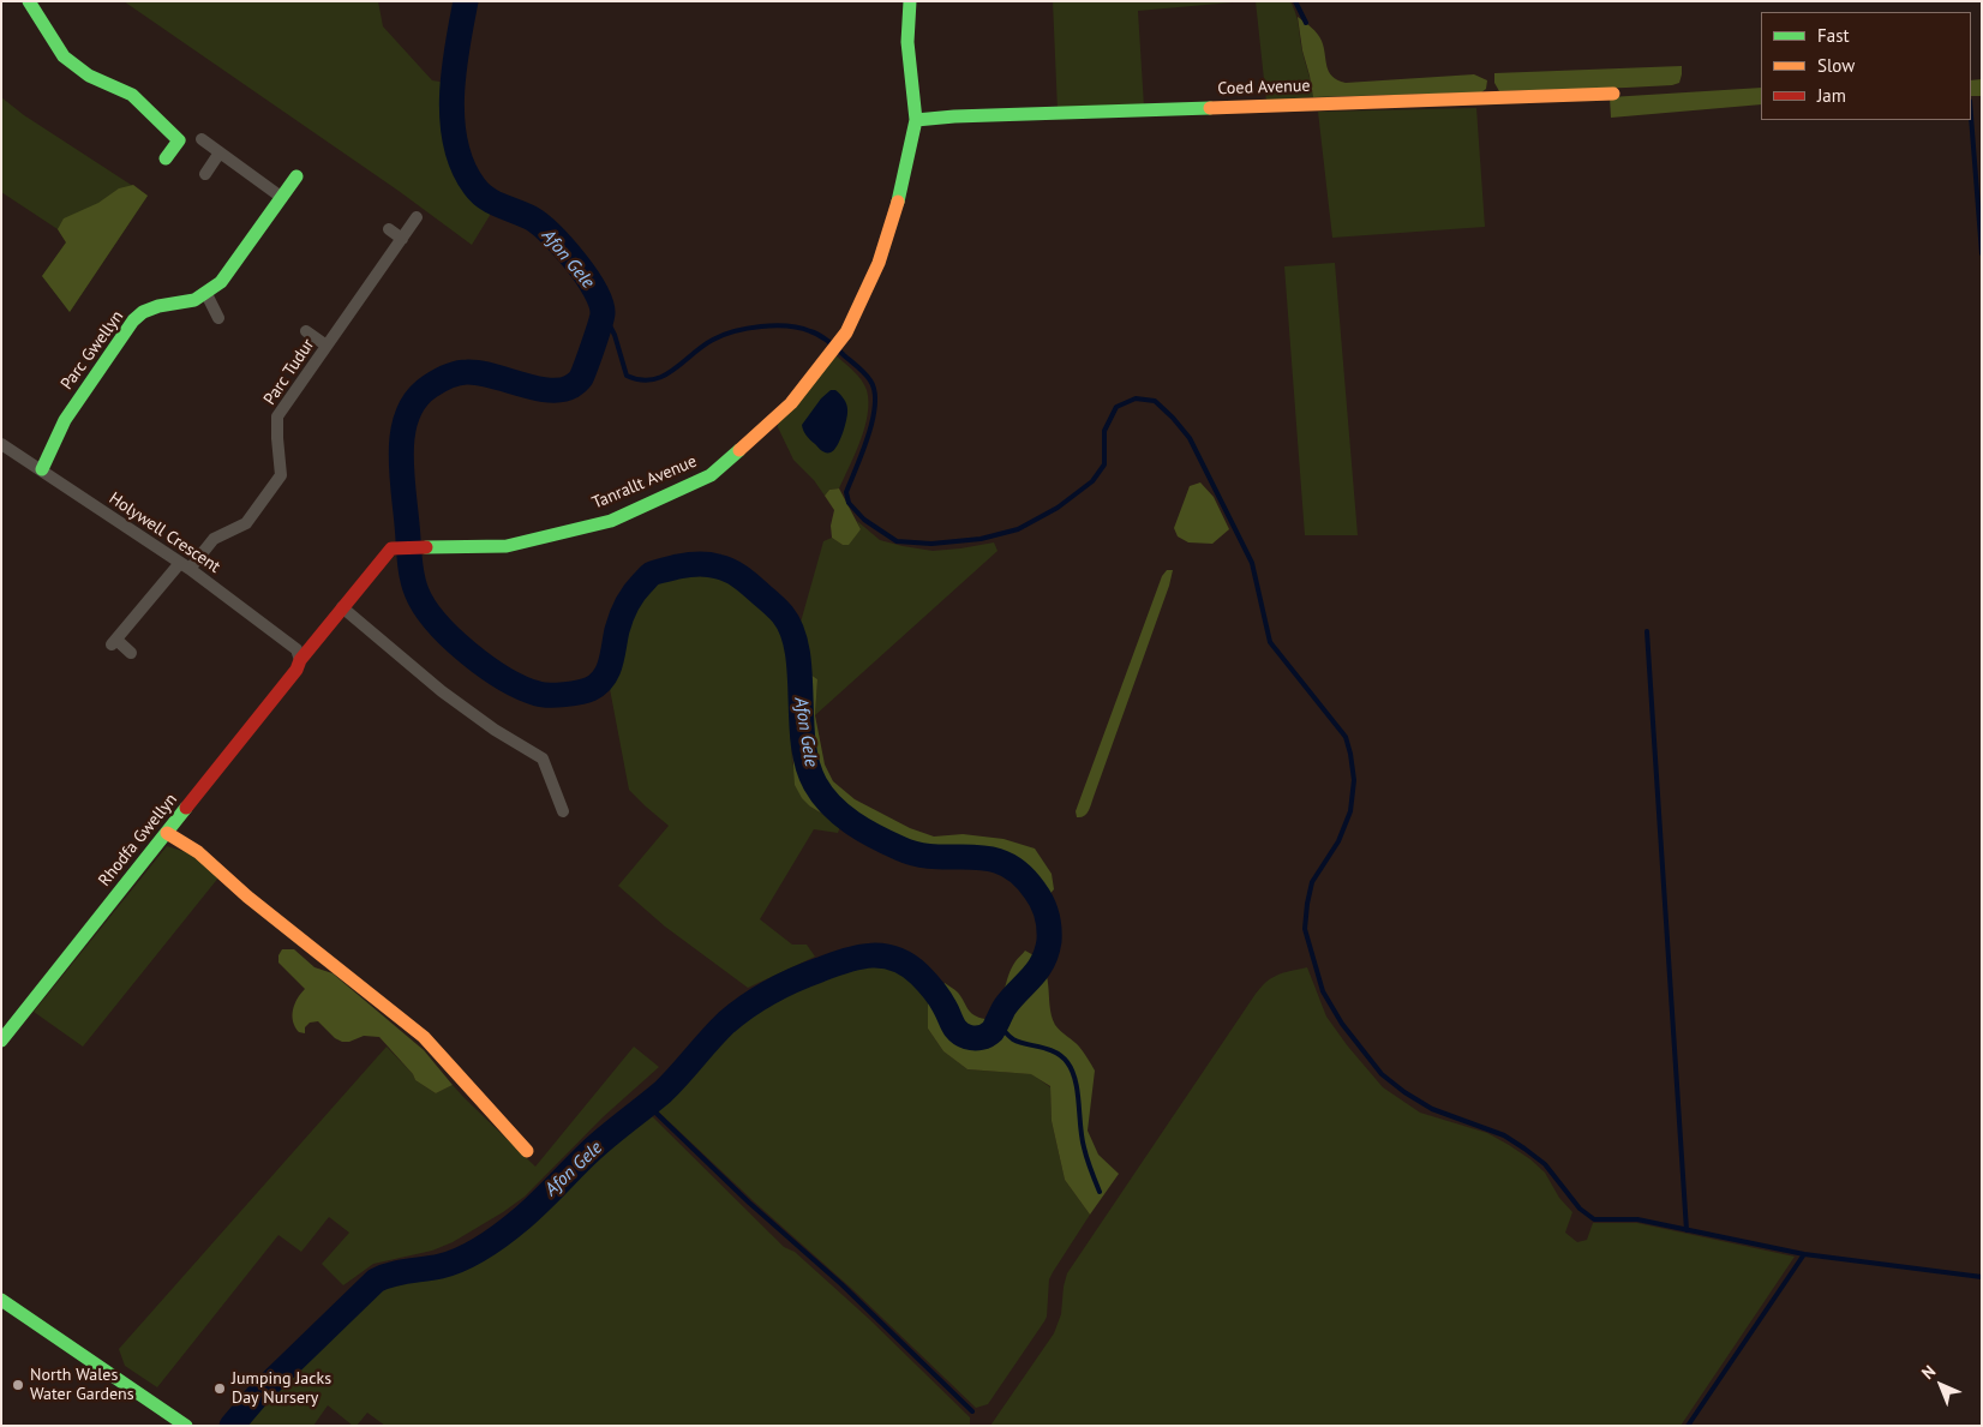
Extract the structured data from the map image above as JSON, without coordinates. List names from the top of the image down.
{
  "streets": {
    "street": [
      "Coed Avenue",
      "Parc Gwellyn",
      "Parc Tudur",
      "Tanrallt Avenue",
      "Holywell Crescent",
      "Rhodfa Gwellyn"
    ]
  },
  "crossings": [
    ["Coed Avenue", "Tanrallt Avenue"],
    ["Parc Gwellyn", "Holywell Crescent"],
    ["Parc Tudur", "Holywell Crescent"],
    ["Tanrallt Avenue", "Holywell Crescent"],
    ["Tanrallt Avenue", "Rhodfa Gwellyn"],
    ["Holywell Crescent", "Rhodfa Gwellyn"]
  ],
  "water": ["Afon Gele"],
  "places": ["North Wales Water Gardens", "Jumping Jacks Day Nursery"],
  "legend": ["Fast", "Slow", "Jam"],
  "north": "top left"
}
